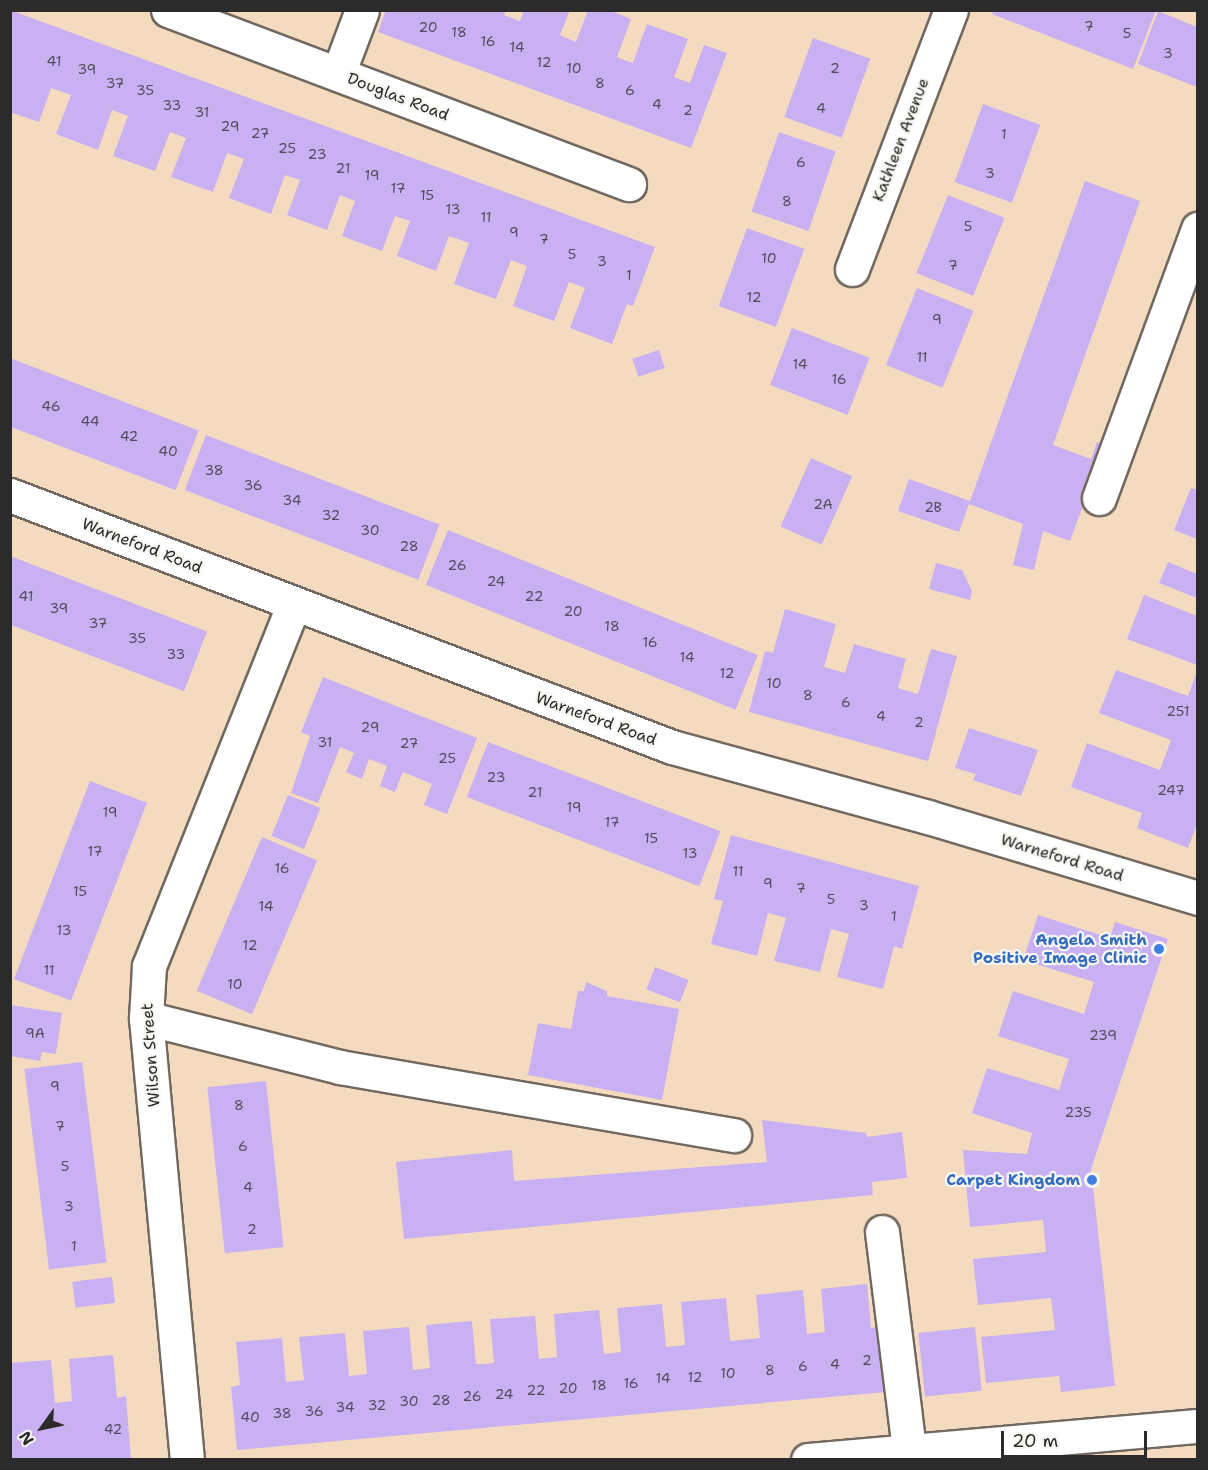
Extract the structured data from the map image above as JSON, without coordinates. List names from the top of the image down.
{
  "streets": {
    "street": [
      "Douglas Road",
      "Kathleen Avenue",
      "Warneford Road",
      "Wilson Street"
    ]
  },
  "crossings": [
    ["Warneford Road", "Wilson Street"]
  ],
  "places": ["Angela Smith Positive Image Clinic", "Carpet Kingdom"],
  "house_numbers": [
    "7",
    "20",
    "18",
    "5",
    "16",
    "14",
    "3",
    "41",
    "12",
    "10",
    "2",
    "39",
    "37",
    "8",
    "35",
    "6",
    "4",
    "33",
    "4",
    "2",
    "31",
    "29",
    "27",
    "1",
    "25",
    "23",
    "6",
    "21",
    "3",
    "19",
    "17",
    "15",
    "8",
    "13",
    "11",
    "5",
    "9",
    "7",
    "5",
    "10",
    "3",
    "7",
    "1",
    "12",
    "9",
    "11",
    "14",
    "16",
    "46",
    "44",
    "42",
    "40",
    "38",
    "36",
    "34",
    "2A",
    "2B",
    "32",
    "30",
    "28",
    "26",
    "24",
    "41",
    "22",
    "39",
    "20",
    "37",
    "18",
    "35",
    "16",
    "33",
    "14",
    "12",
    "10",
    "8",
    "6",
    "251",
    "4",
    "2",
    "29",
    "31",
    "27",
    "25",
    "23",
    "247",
    "21",
    "19",
    "19",
    "17",
    "15",
    "17",
    "13",
    "16",
    "11",
    "9",
    "7",
    "15",
    "5",
    "3",
    "14",
    "1",
    "13",
    "12",
    "11",
    "10",
    "9A",
    "239",
    "9",
    "8",
    "235",
    "7",
    "6",
    "5",
    "4",
    "3",
    "2",
    "1",
    "2",
    "4",
    "6",
    "8",
    "10",
    "12",
    "14",
    "16",
    "18",
    "20",
    "22",
    "24",
    "26",
    "28",
    "30",
    "32",
    "34",
    "36",
    "38",
    "40",
    "42"
  ],
  "scale_bar": "20 m",
  "north": "bottom left"
}
